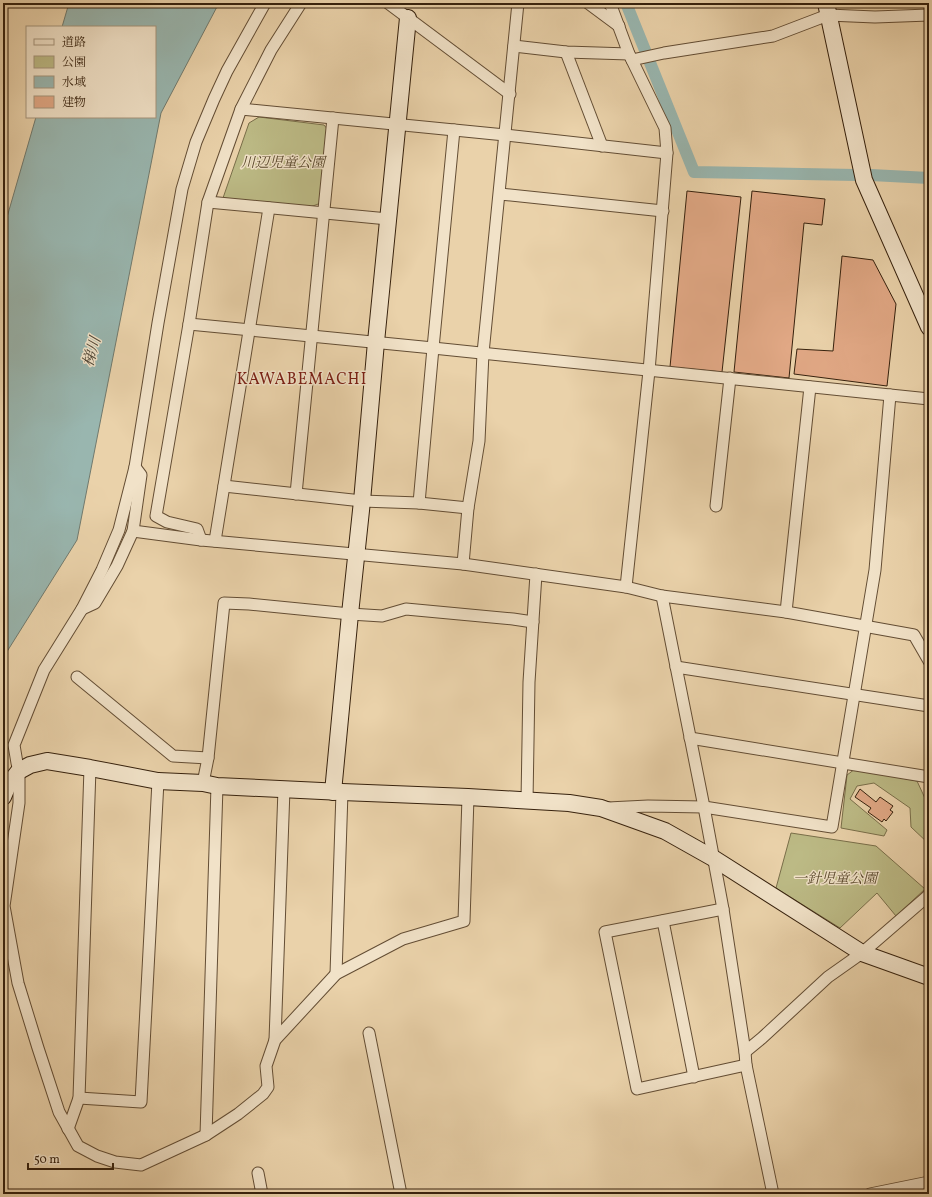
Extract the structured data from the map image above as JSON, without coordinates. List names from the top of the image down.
{
  "districts": ["KAWABEMACHI"],
  "water": ["梯川"],
  "parks": ["川辺児童公園", "一針児童公園"],
  "legend": [
    "道路",
    "公園",
    "水域",
    "建物"
  ],
  "scale_bar": "50 m"
}
